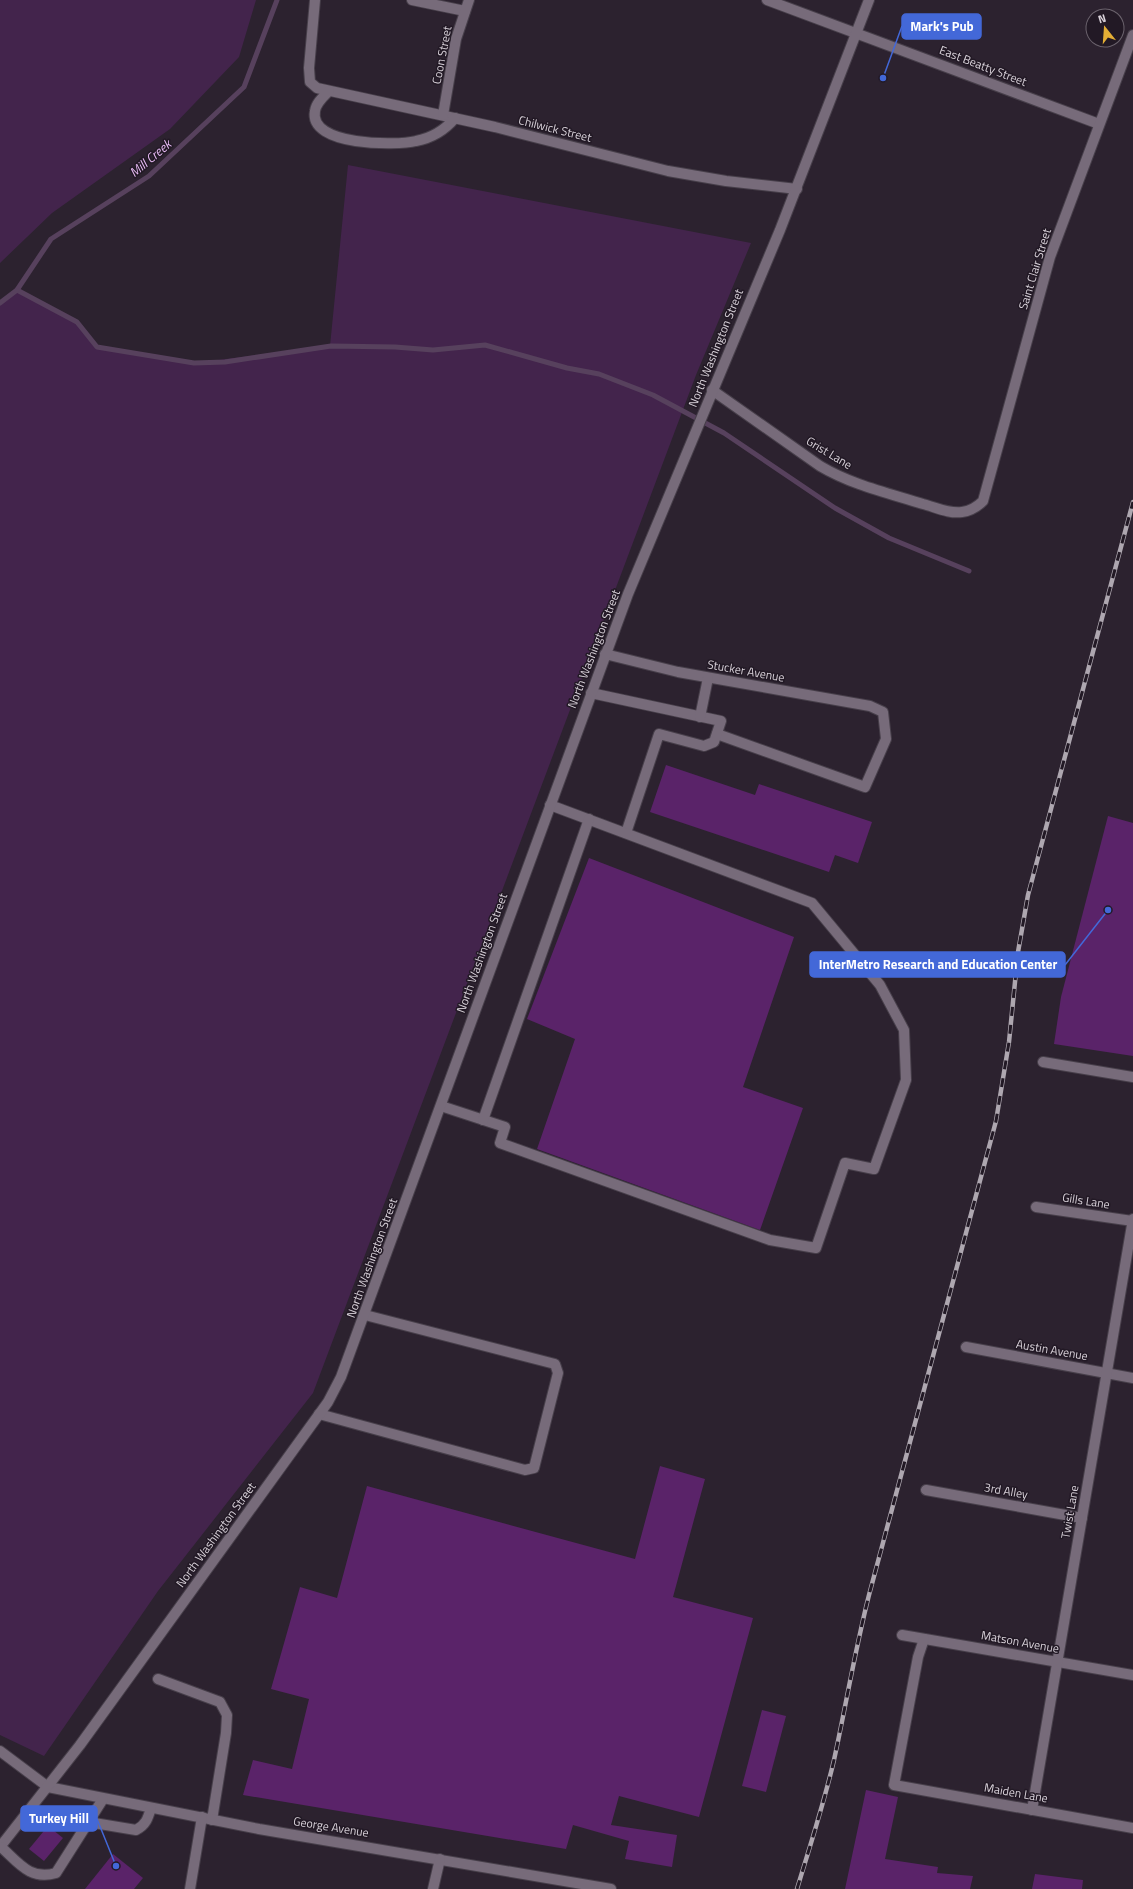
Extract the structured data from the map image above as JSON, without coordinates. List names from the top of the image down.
{
  "streets": {
    "street": [
      "Coon Street",
      "East Beatty Street",
      "Chilwick Street",
      "Saint Clair Street",
      "North Washington Street",
      "Grist Lane",
      "Stucker Avenue",
      "Gills Lane",
      "Austin Avenue",
      "3rd Alley",
      "Twist Lane",
      "Matson Avenue",
      "Maiden Lane",
      "George Avenue"
    ]
  },
  "crossings": [
    ["Coon Street", "Chilwick Street"],
    ["East Beatty Street", "Saint Clair Street"],
    ["East Beatty Street", "North Washington Street"],
    ["Chilwick Street", "North Washington Street"],
    ["Saint Clair Street", "Grist Lane"],
    ["North Washington Street", "Grist Lane"],
    ["North Washington Street", "Stucker Avenue"],
    ["North Washington Street", "George Avenue"],
    ["Gills Lane", "Twist Lane"],
    ["Austin Avenue", "Twist Lane"],
    ["3rd Alley", "Twist Lane"],
    ["Twist Lane", "Matson Avenue"],
    ["Twist Lane", "Maiden Lane"],
    ["Matson Avenue", "Maiden Lane"]
  ],
  "water": ["Mill Creek"],
  "places": ["Mark's Pub", "InterMetro Research and Education Center", "Turkey Hill"],
  "north": "top"
}
